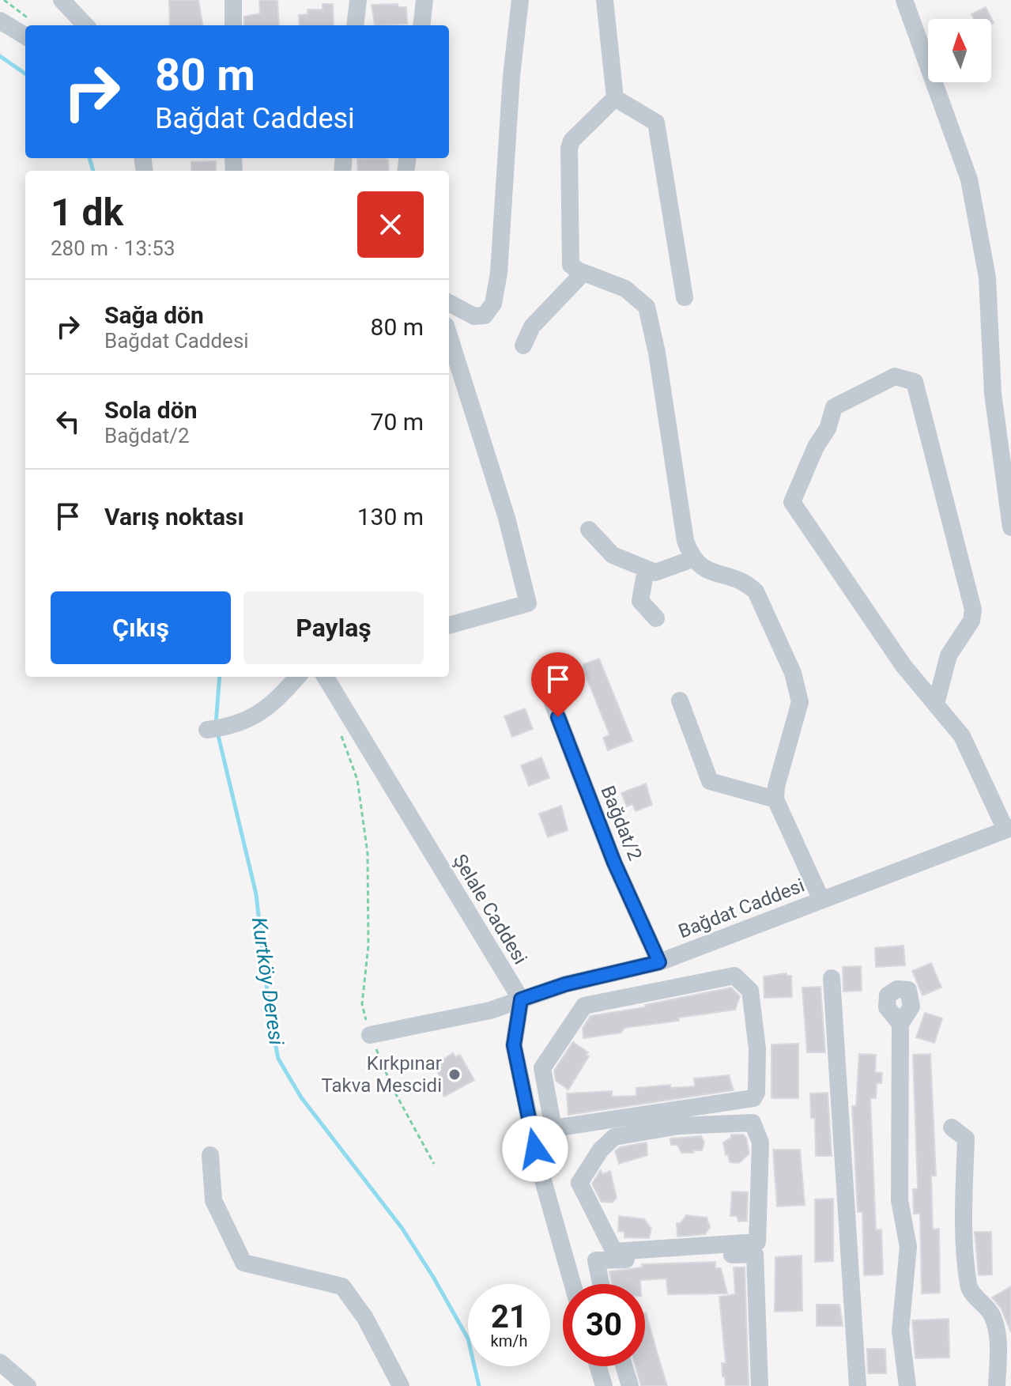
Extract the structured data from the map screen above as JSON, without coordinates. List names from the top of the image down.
{
  "streets": {
    "street": ["Bağdat/2", "Bağdat Caddesi", "Şelale Caddesi"]
  },
  "crossings": [
    ["Bağdat/2", "Bağdat Caddesi"],
    ["Bağdat Caddesi", "Şelale Caddesi"]
  ],
  "water": ["Kurtköy Deresi"],
  "places": ["Kırkpınar Takva Mescidi"],
  "north": "top",
  "page": {
    "turn": ["80 m", "Bağdat Caddesi"],
    "heading": ["1 dk", "280 m · 13:53"],
    "list": [
      {
        "name": "Sağa dön",
        "note": "Bağdat Caddesi",
        "value": "80 m"
      },
      {
        "name": "Sola dön",
        "note": "Bağdat/2",
        "value": "70 m"
      },
      {
        "name": "Varış noktası",
        "value": "130 m"
      }
    ],
    "buttons": ["Çıkış", "Paylaş"],
    "speed": "21 km/h",
    "limit": "30"
  }
}
